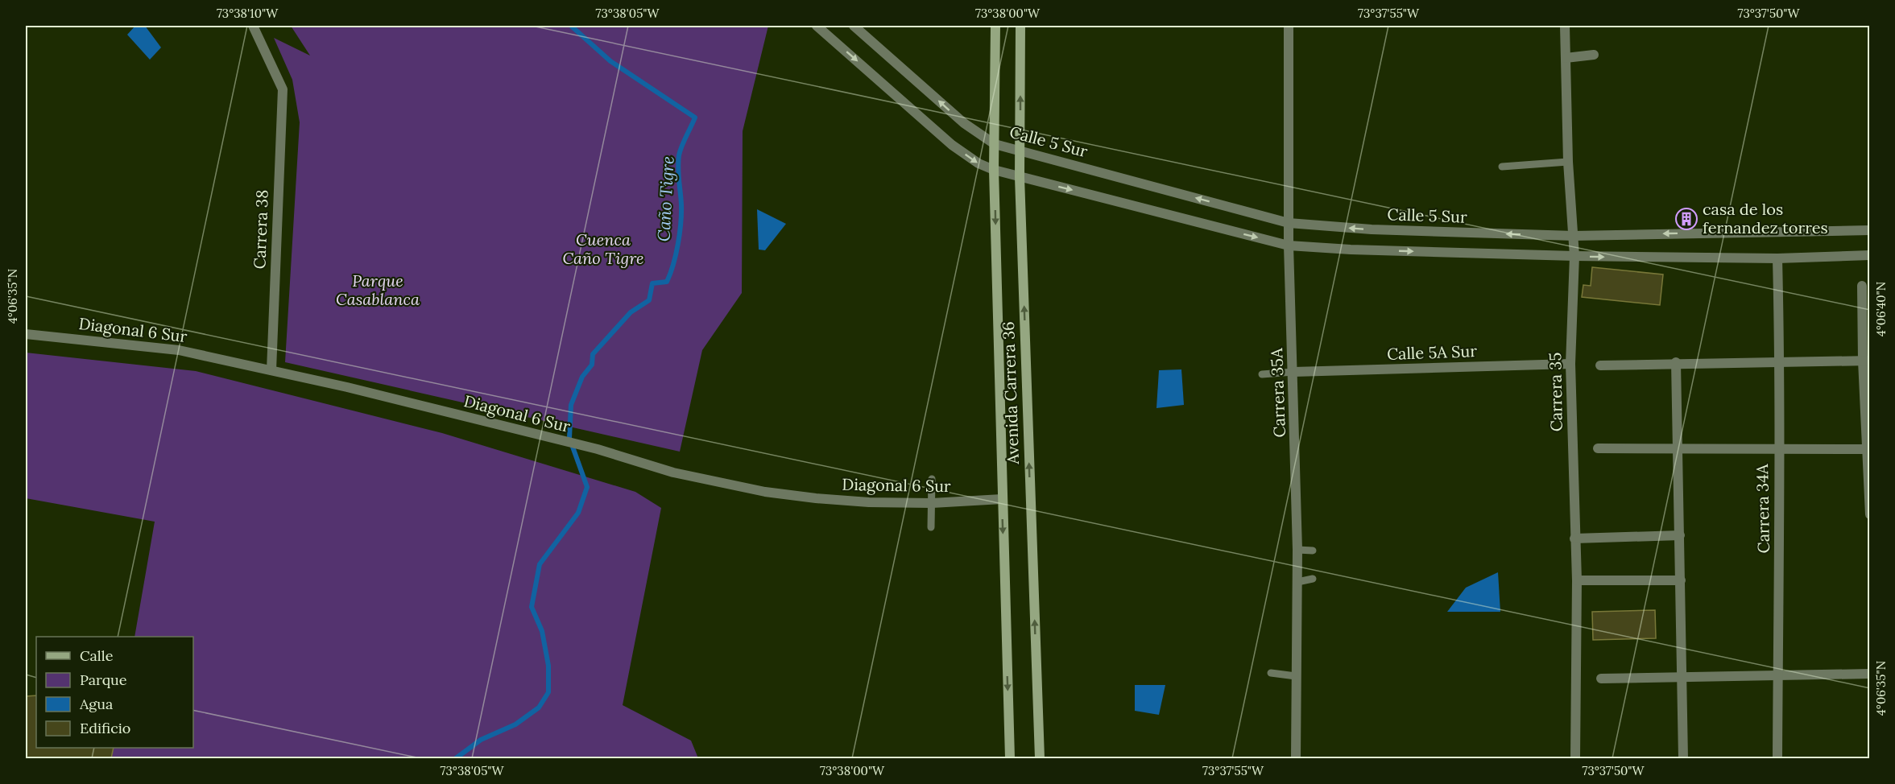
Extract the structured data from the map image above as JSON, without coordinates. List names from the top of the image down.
{
  "streets": {
    "main road": ["Avenida Carrera 36"],
    "street": [
      "Calle 5 Sur",
      "Carrera 38",
      "Diagonal 6 Sur",
      "Calle 5A Sur",
      "Carrera 35",
      "Carrera 35A",
      "Carrera 34A"
    ]
  },
  "crossings": [
    ["Calle 5 Sur", "Carrera 35"],
    ["Calle 5 Sur", "Avenida Carrera 36"],
    ["Calle 5 Sur", "Carrera 35A"],
    ["Carrera 38", "Diagonal 6 Sur"],
    ["Diagonal 6 Sur", "Avenida Carrera 36"],
    ["Calle 5A Sur", "Carrera 35"],
    ["Calle 5A Sur", "Carrera 35A"]
  ],
  "water": ["Caño Tigre"],
  "parks": ["Cuenca Caño Tigre", "Parque Casablanca"],
  "places": {
    "building": ["casa de los fernandez torres"]
  },
  "legend": [
    "Calle",
    "Parque",
    "Agua",
    "Edificio"
  ],
  "coordinates": [
    "73°38'10\"W",
    "73°38'05\"W",
    "73°38'00\"W",
    "73°37'55\"W",
    "73°37'50\"W",
    "4°06'35\"N",
    "4°06'40\"N"
  ]
}
